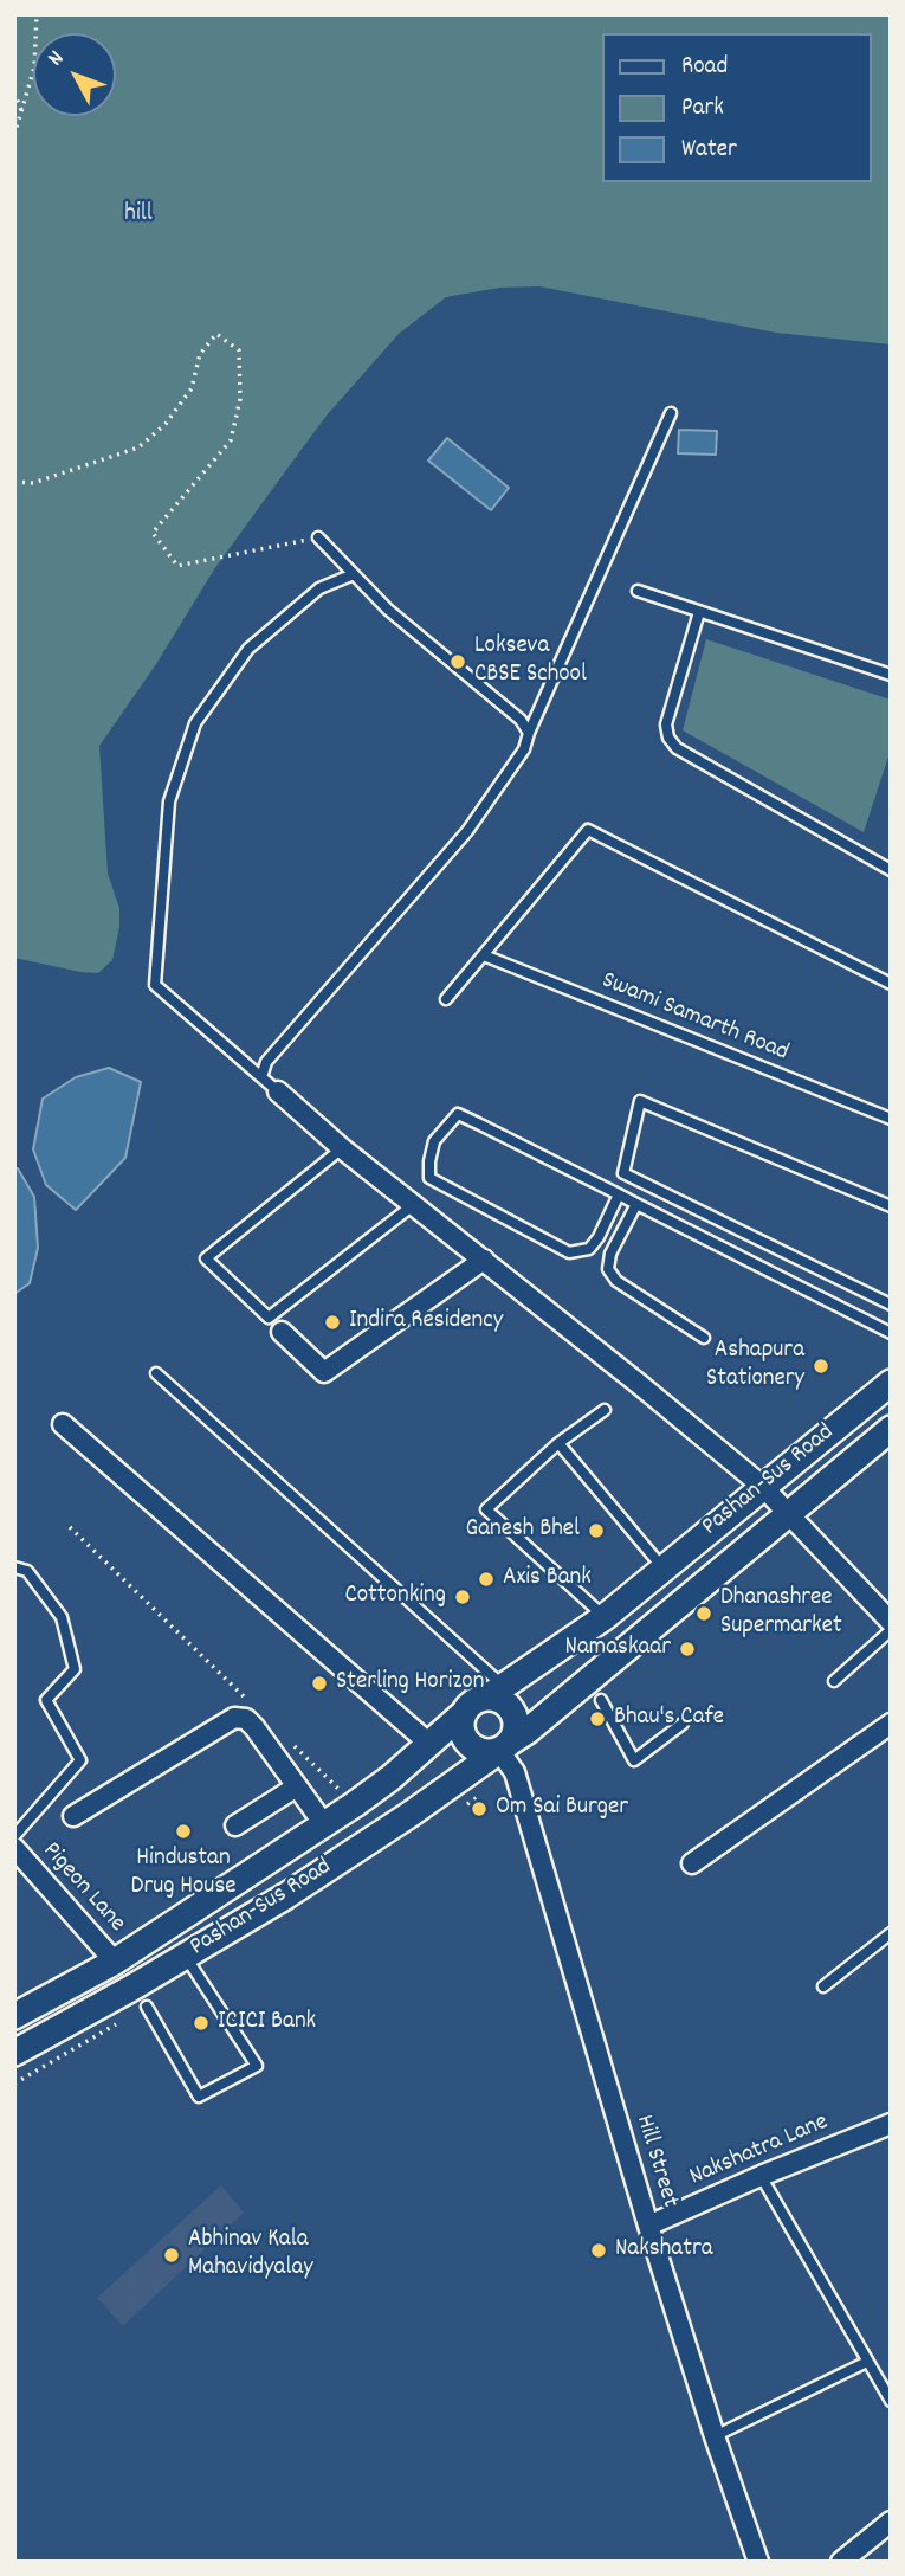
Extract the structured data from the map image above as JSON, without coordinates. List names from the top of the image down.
{
  "streets": {
    "main road": ["Pashan-Sus Road"],
    "street": ["Pigeon Lane", "Nakshatra Lane", "Hill Street"],
    "lane": ["Swami Samarth Road"]
  },
  "crossings": [
    ["Pashan-Sus Road", "Pigeon Lane"],
    ["Pashan-Sus Road", "Hill Street"],
    ["Nakshatra Lane", "Hill Street"]
  ],
  "parks": ["hill"],
  "places": [
    "Lokseva CBSE School",
    "Indira Residency",
    "Ashapura Stationery",
    "Ganesh Bhel",
    "Axis Bank",
    "Cottonking",
    "Dhanashree Supermarket",
    "Namaskaar",
    "Sterling Horizon",
    "Bhau's Cafe",
    "Om Sai Burger",
    "Hindustan Drug House",
    "ICICI Bank",
    "Nakshatra",
    "Abhinav Kala Mahavidyalay"
  ],
  "legend": ["Road", "Park", "Water"],
  "north": "top left"
}
